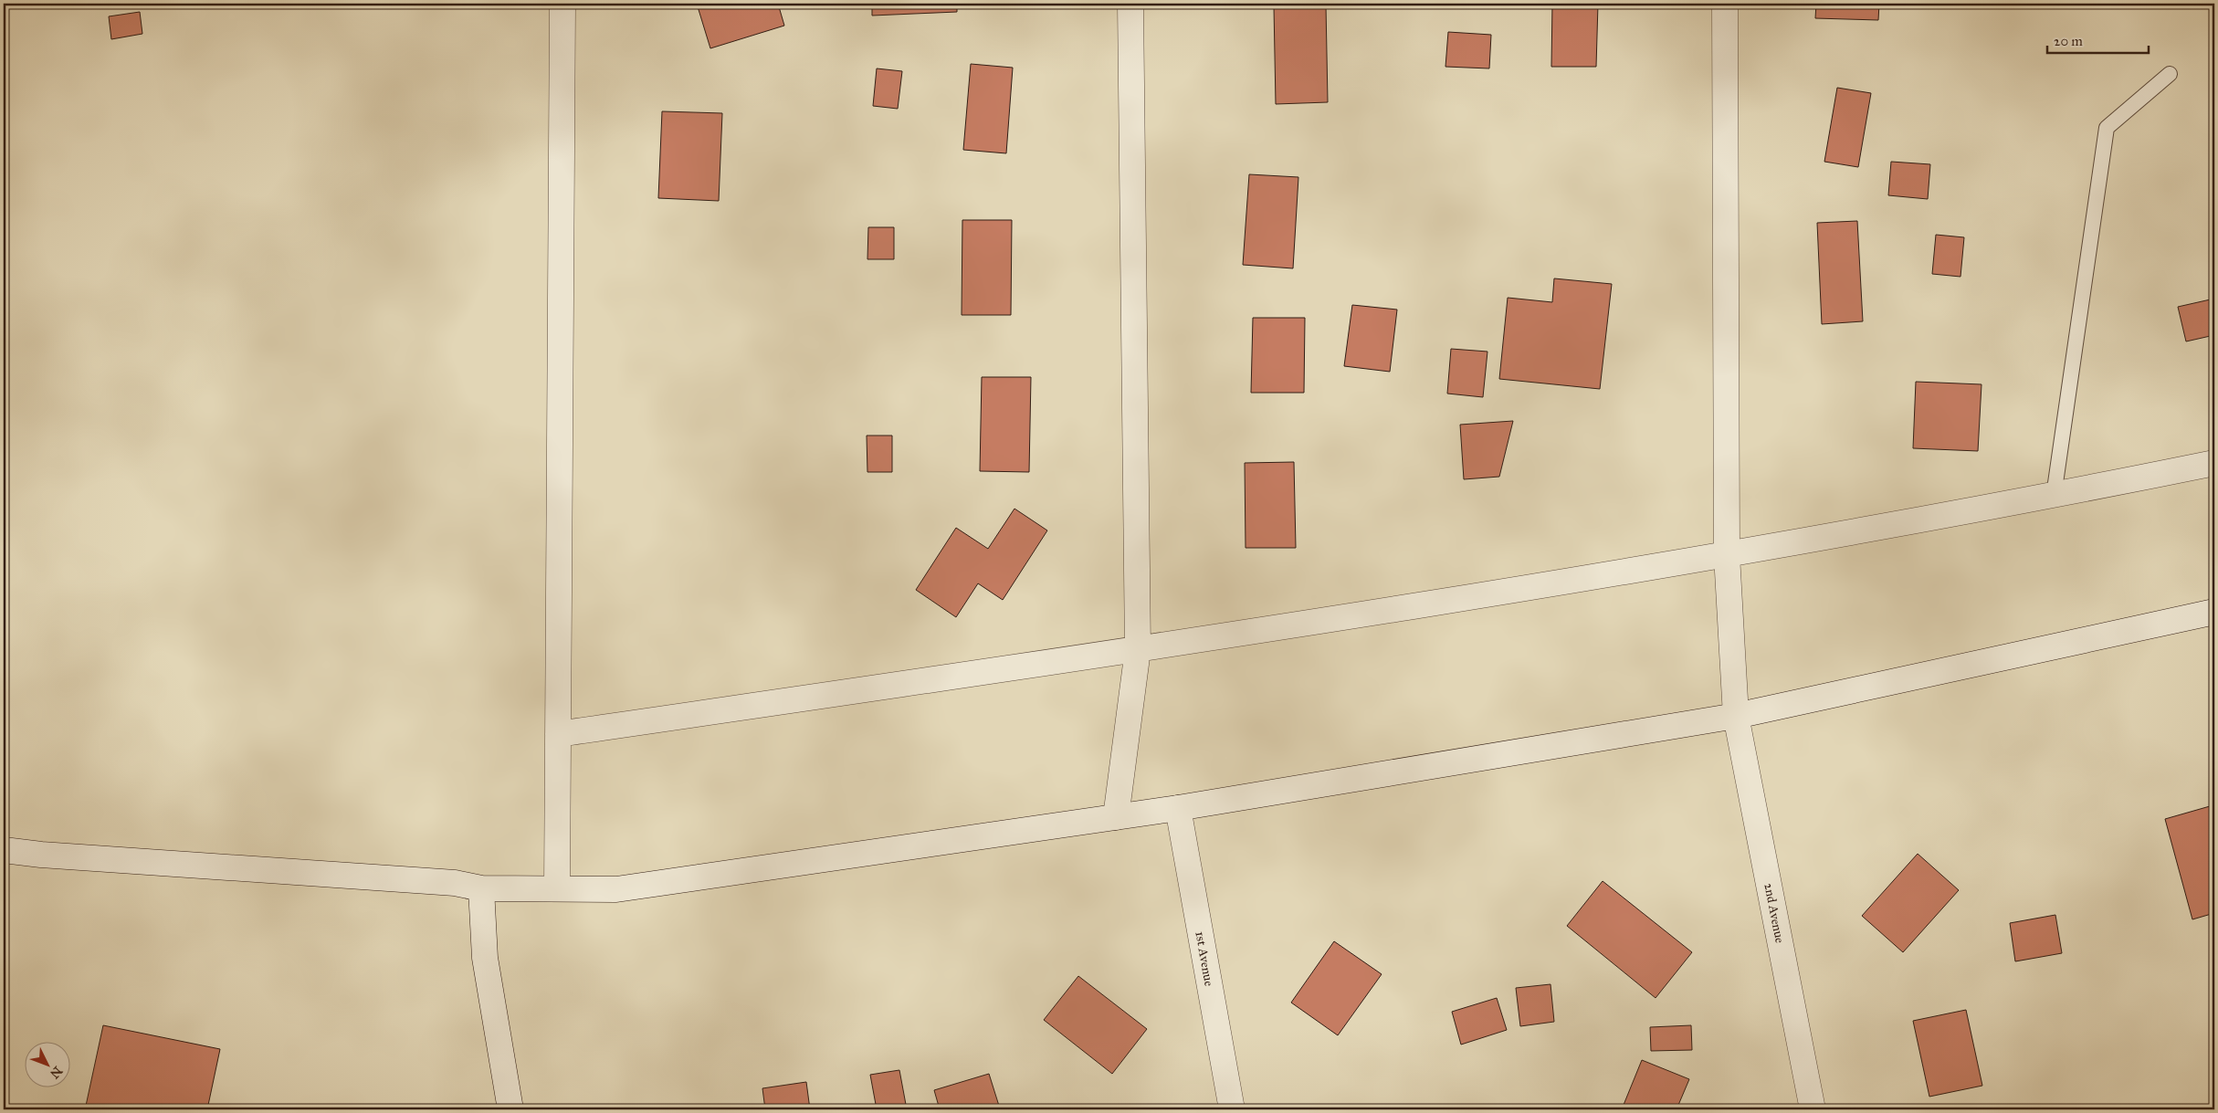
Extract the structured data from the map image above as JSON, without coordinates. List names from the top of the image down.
{
  "streets": {
    "street": ["2nd Avenue", "1st Avenue"]
  },
  "scale_bar": "20 m",
  "north": "bottom right"
}
